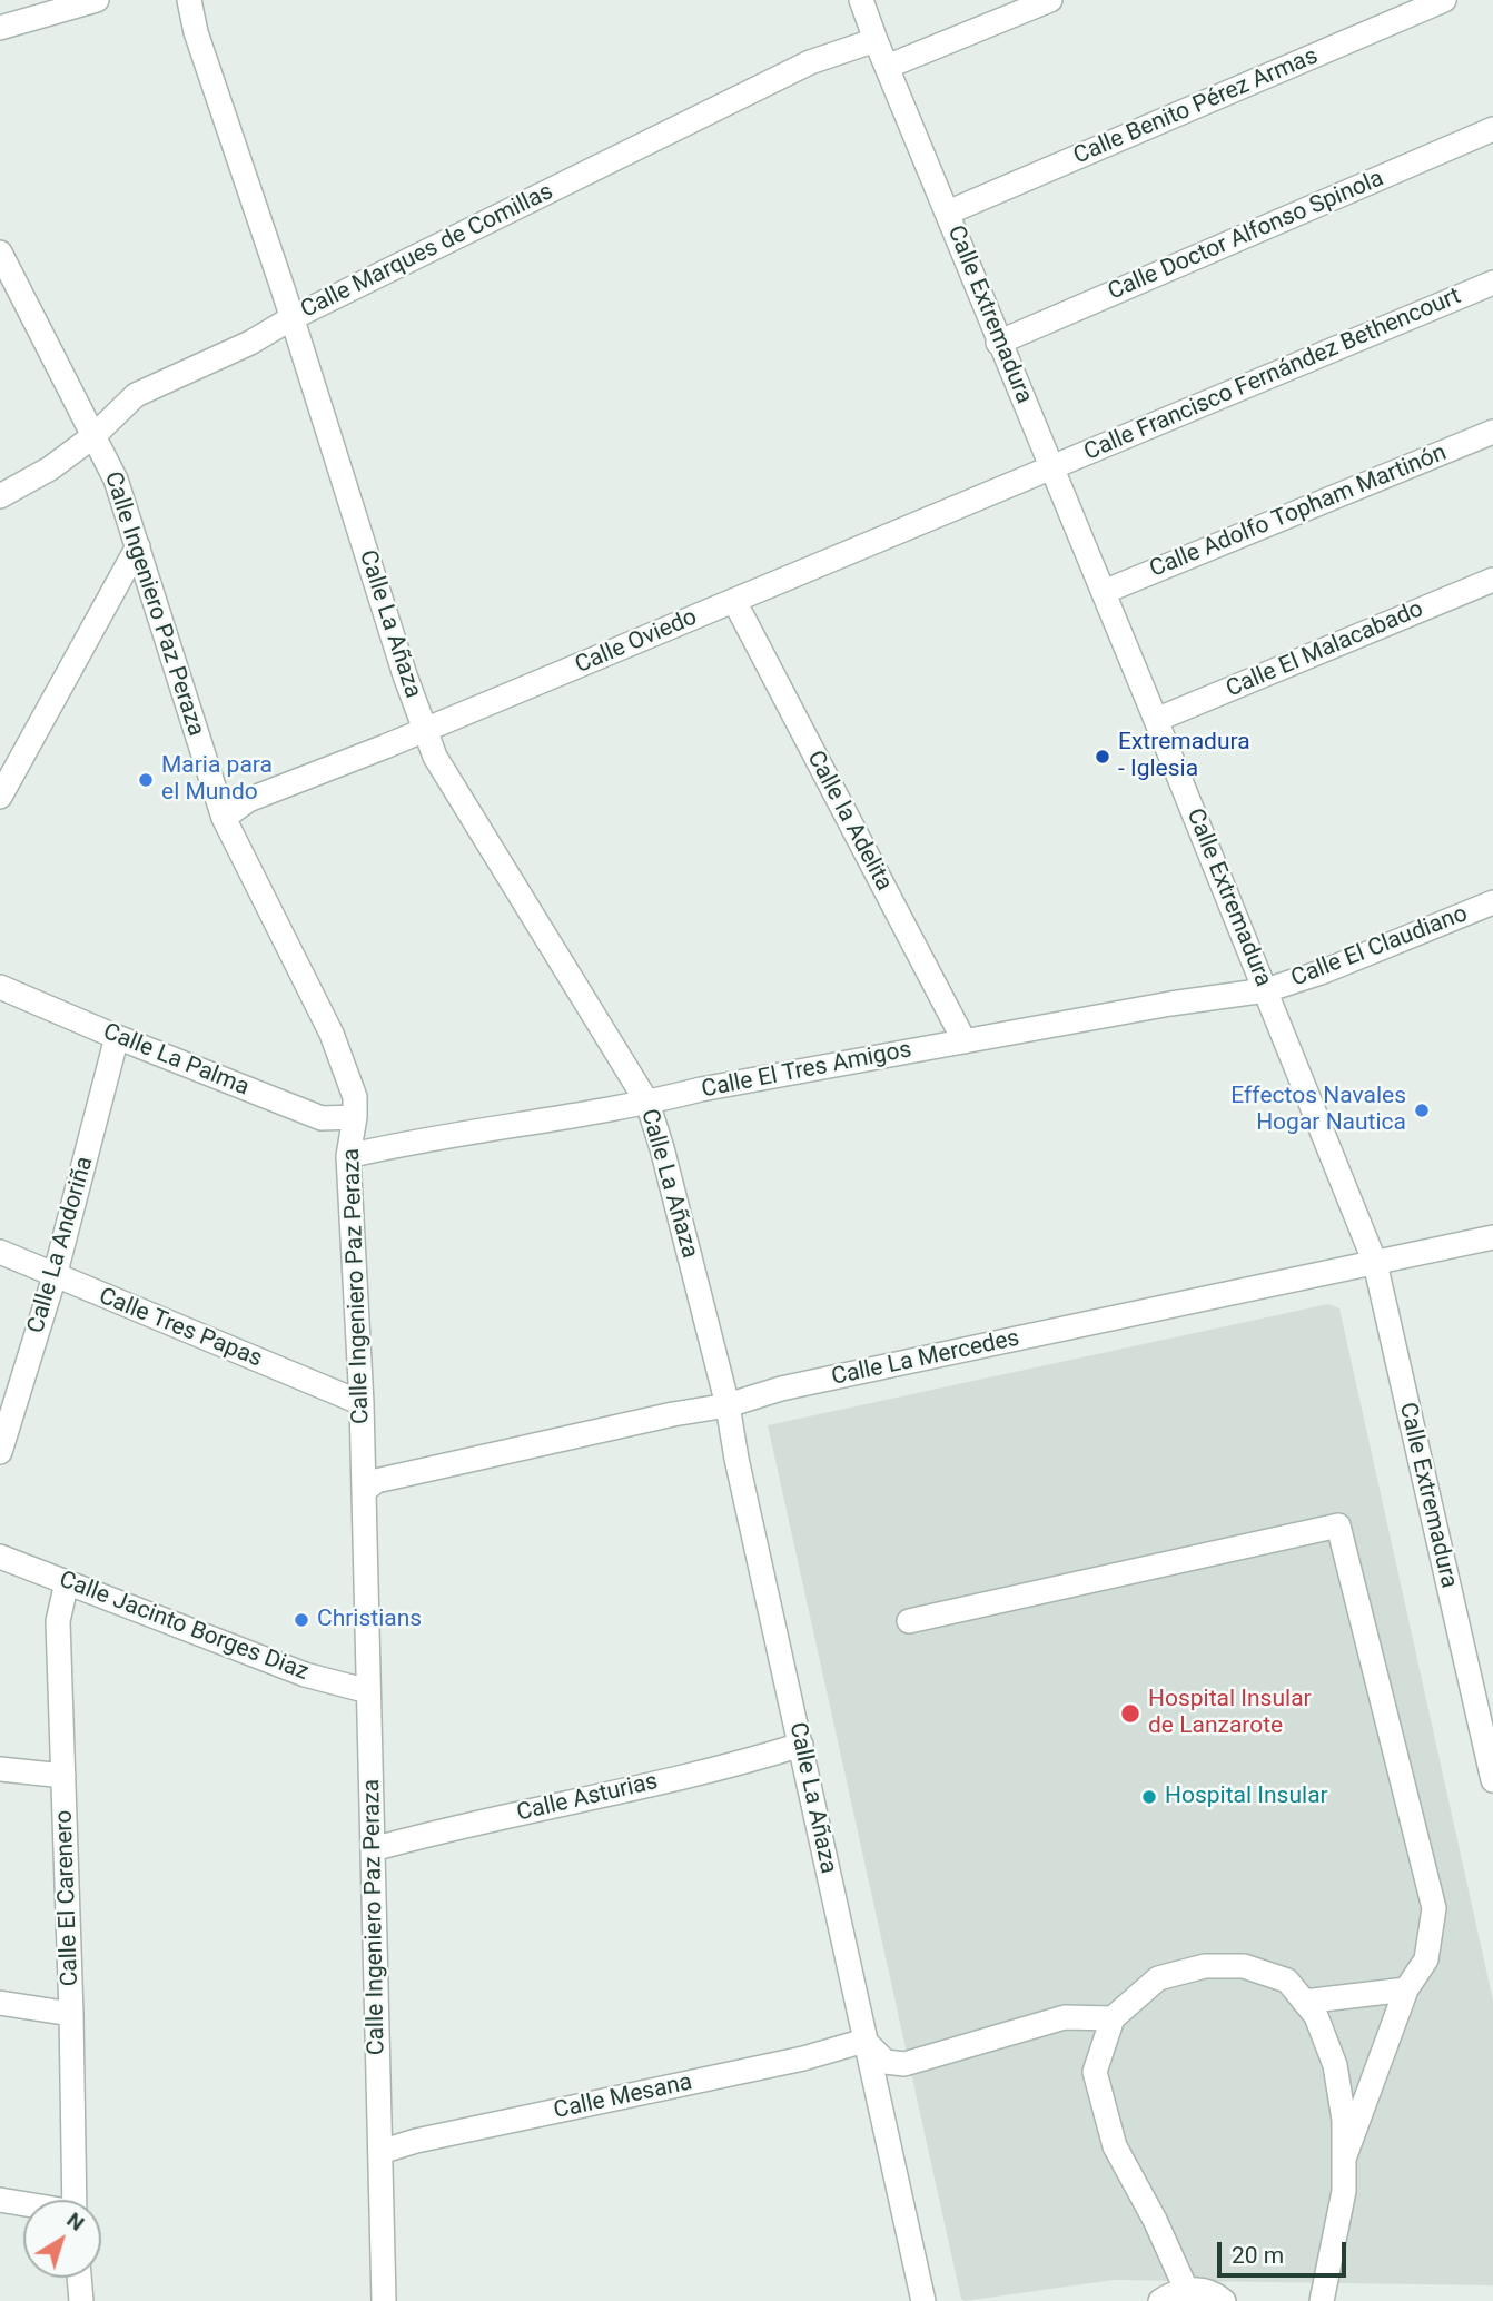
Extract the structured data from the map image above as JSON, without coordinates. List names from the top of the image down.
{
  "streets": {
    "street": [
      "Calle Benito Pérez Armas",
      "Calle Doctor Alfonso Spinola",
      "Calle Marques de Comillas",
      "Calle Extremadura",
      "Calle Francisco Fernández Bethencourt",
      "Calle Adolfo Topham Martinón",
      "Calle Ingeniero Paz Peraza",
      "Calle La Añaza",
      "Calle Oviedo",
      "Calle El Malacabado",
      "Calle la Adelita",
      "Calle El Claudiano",
      "Calle La Palma",
      "Calle El Tres Amigos",
      "Calle La Andoriña",
      "Calle Tres Papas",
      "Calle La Mercedes",
      "Calle Jacinto Borges Diaz",
      "Calle Asturias",
      "Calle El Carenero",
      "Calle Mesana"
    ]
  },
  "crossings": [
    ["Calle Benito Pérez Armas", "Calle Extremadura"],
    ["Calle Doctor Alfonso Spinola", "Calle Extremadura"],
    ["Calle Marques de Comillas", "Calle Extremadura"],
    ["Calle Marques de Comillas", "Calle Ingeniero Paz Peraza"],
    ["Calle Marques de Comillas", "Calle La Añaza"],
    ["Calle Extremadura", "Calle Francisco Fernández Bethencourt"],
    ["Calle Extremadura", "Calle Adolfo Topham Martinón"],
    ["Calle Extremadura", "Calle Oviedo"],
    ["Calle Extremadura", "Calle El Malacabado"],
    ["Calle Extremadura", "Calle El Claudiano"],
    ["Calle Extremadura", "Calle El Tres Amigos"],
    ["Calle Extremadura", "Calle La Mercedes"],
    ["Calle Francisco Fernández Bethencourt", "Calle Oviedo"],
    ["Calle Ingeniero Paz Peraza", "Calle Oviedo"],
    ["Calle Ingeniero Paz Peraza", "Calle La Palma"],
    ["Calle Ingeniero Paz Peraza", "Calle El Tres Amigos"],
    ["Calle Ingeniero Paz Peraza", "Calle Tres Papas"],
    ["Calle Ingeniero Paz Peraza", "Calle La Mercedes"],
    ["Calle Ingeniero Paz Peraza", "Calle Jacinto Borges Diaz"],
    ["Calle Ingeniero Paz Peraza", "Calle Asturias"],
    ["Calle Ingeniero Paz Peraza", "Calle Mesana"],
    ["Calle La Añaza", "Calle Oviedo"],
    ["Calle La Añaza", "Calle El Tres Amigos"],
    ["Calle La Añaza", "Calle La Mercedes"],
    ["Calle La Añaza", "Calle Asturias"],
    ["Calle La Añaza", "Calle Mesana"],
    ["Calle Oviedo", "Calle la Adelita"],
    ["Calle la Adelita", "Calle El Tres Amigos"],
    ["Calle El Claudiano", "Calle El Tres Amigos"],
    ["Calle La Palma", "Calle La Andoriña"],
    ["Calle La Andoriña", "Calle Tres Papas"],
    ["Calle Jacinto Borges Diaz", "Calle El Carenero"]
  ],
  "places": [
    "Extremadura - Iglesia",
    "Maria para el Mundo",
    "Effectos Navales Hogar Nautica",
    "Christians",
    "Hospital Insular de Lanzarote",
    "Hospital Insular"
  ],
  "scale_bar": "20 m",
  "north": "top right"
}
